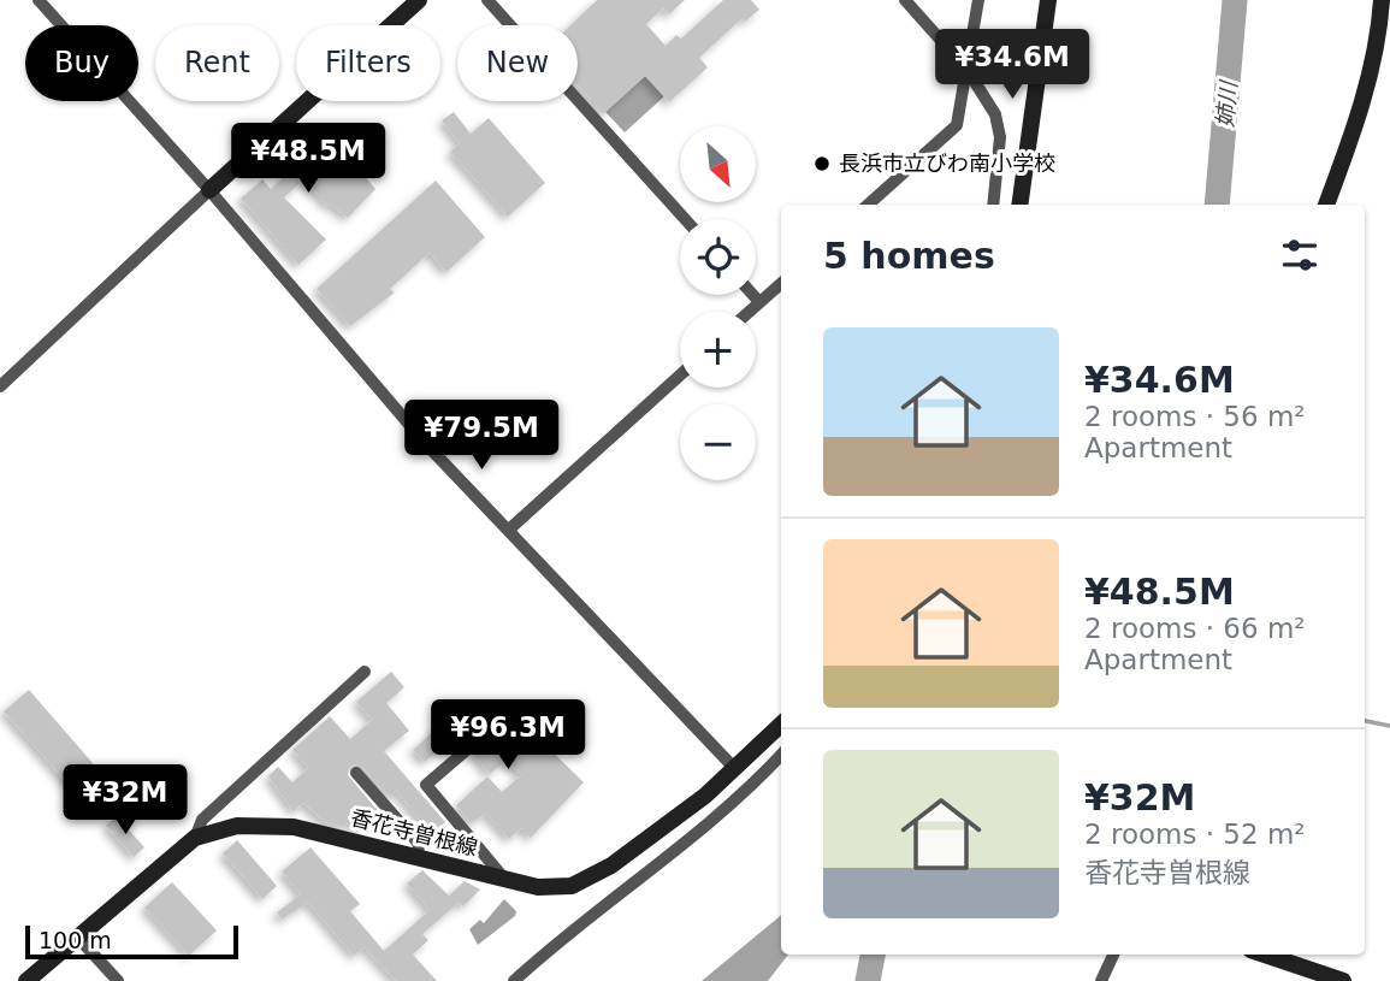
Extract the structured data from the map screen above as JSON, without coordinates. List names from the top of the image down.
{
  "streets": {
    "main road": ["香花寺曽根線"]
  },
  "water": ["姉川"],
  "places": ["長浜市立びわ南小学校"],
  "scale_bar": "100 m",
  "north": "bottom right",
  "page": {
    "chip": [
      "Buy",
      "Rent",
      "Filters",
      "New"
    ],
    "price": [
      "¥34.6M",
      "¥48.5M",
      "¥79.5M",
      "¥96.3M",
      "¥32M"
    ],
    "map_buttons": ["+", "−"],
    "heading": "5 homes",
    "list": [
      {
        "name": "¥34.6M",
        "note": "2 rooms · 56 m² · Apartment"
      },
      {
        "name": "¥48.5M",
        "note": "2 rooms · 66 m² · Apartment"
      },
      {
        "name": "¥32M",
        "note": "2 rooms · 52 m² · 香花寺曽根線"
      }
    ],
    "scale": "100 m"
  }
}
